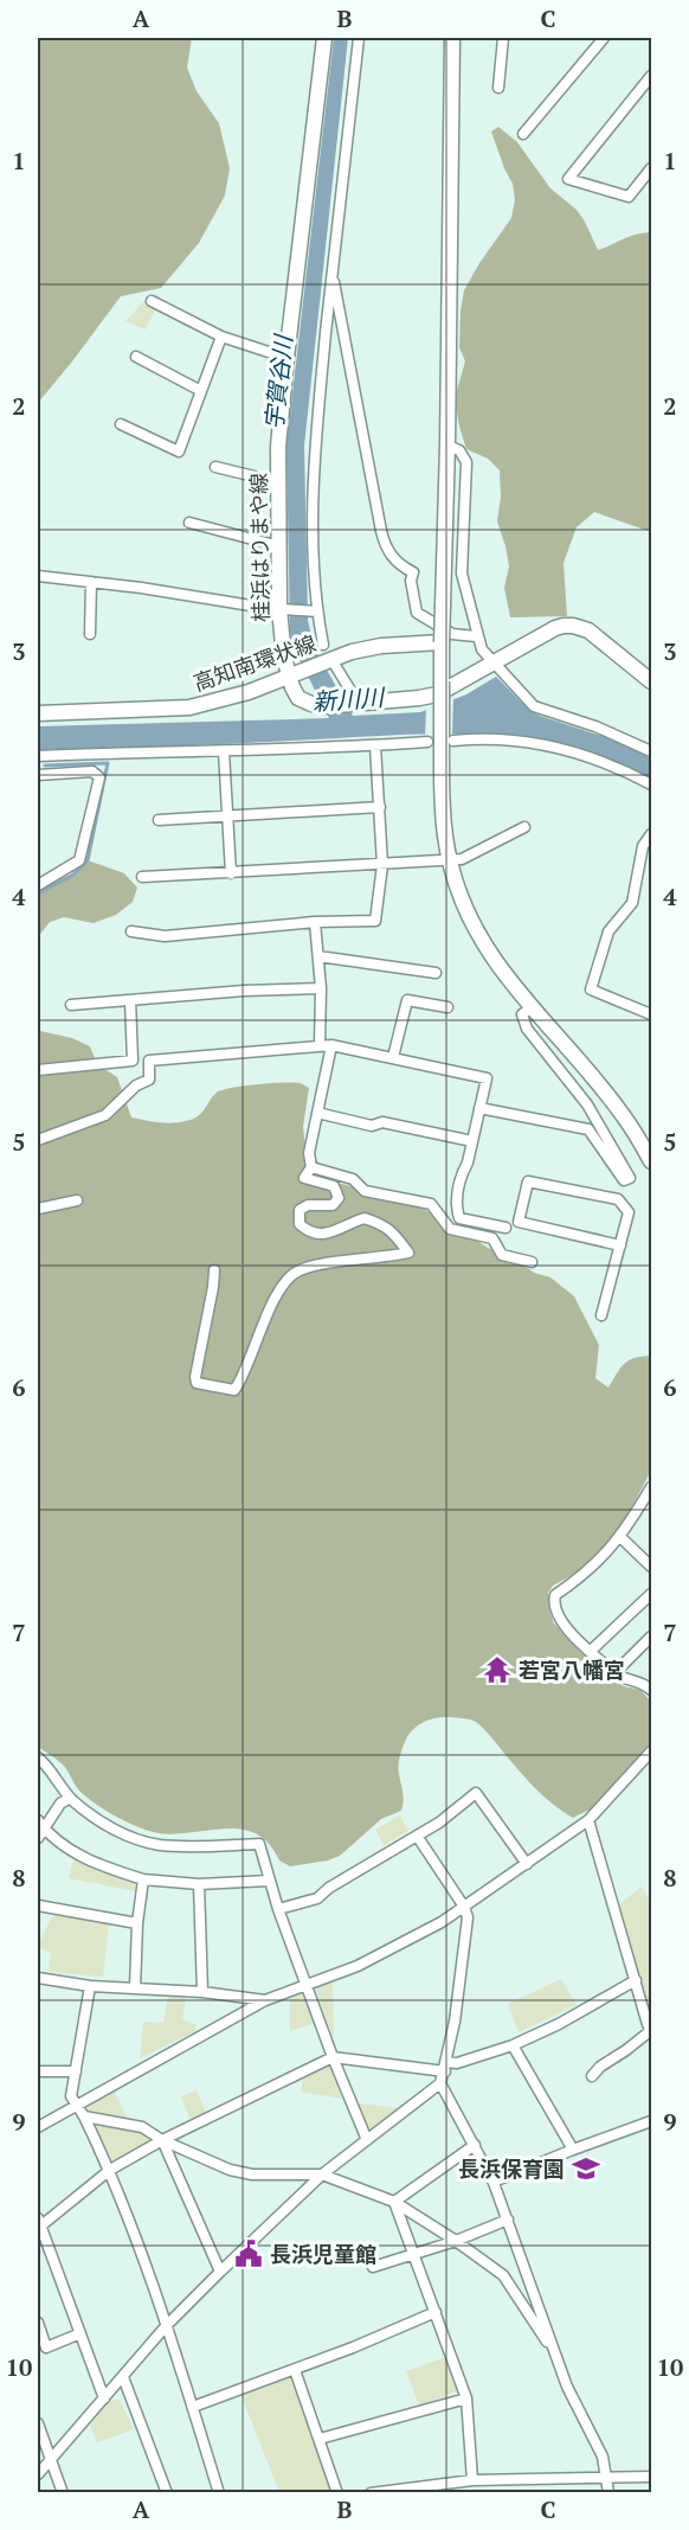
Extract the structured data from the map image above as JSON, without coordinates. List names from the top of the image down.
{
  "streets": {
    "main road": ["桂浜はりまや線", "高知南環状線"]
  },
  "crossings": [
    ["桂浜はりまや線", "高知南環状線"]
  ],
  "water": ["宇賀谷川", "新川川"],
  "places": {
    "temple": ["若宮八幡宮"],
    "school or university": ["長浜保育園"],
    "public building": ["長浜児童館"]
  },
  "grid": {
    "columns": ["A", "B", "C"],
    "rows": [
      "1",
      "2",
      "3",
      "4",
      "5",
      "6",
      "7",
      "8",
      "9",
      "10"
    ]
  }
}
